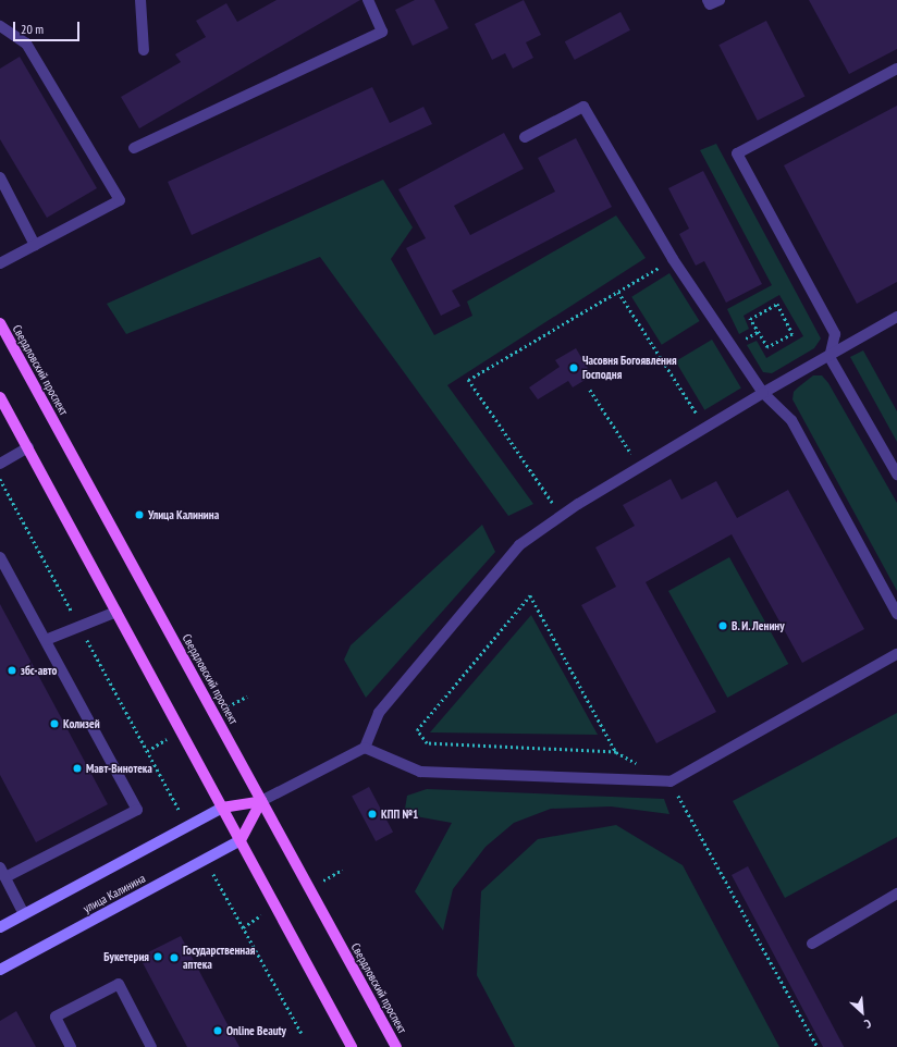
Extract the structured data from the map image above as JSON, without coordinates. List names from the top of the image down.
{
  "streets": {
    "main road": ["Свердловский проспект", "улица Калинина"]
  },
  "places": [
    "Часовня Богоявления Господня",
    "Улица Калинина",
    "В. И. Ленину",
    "збс-авто",
    "Колизей",
    "Мавт-Винотека",
    "КПП №1",
    "Букетерия",
    "Государственная аптека",
    "Online Beauty"
  ],
  "scale_bar": "20 m",
  "north": "bottom right"
}
